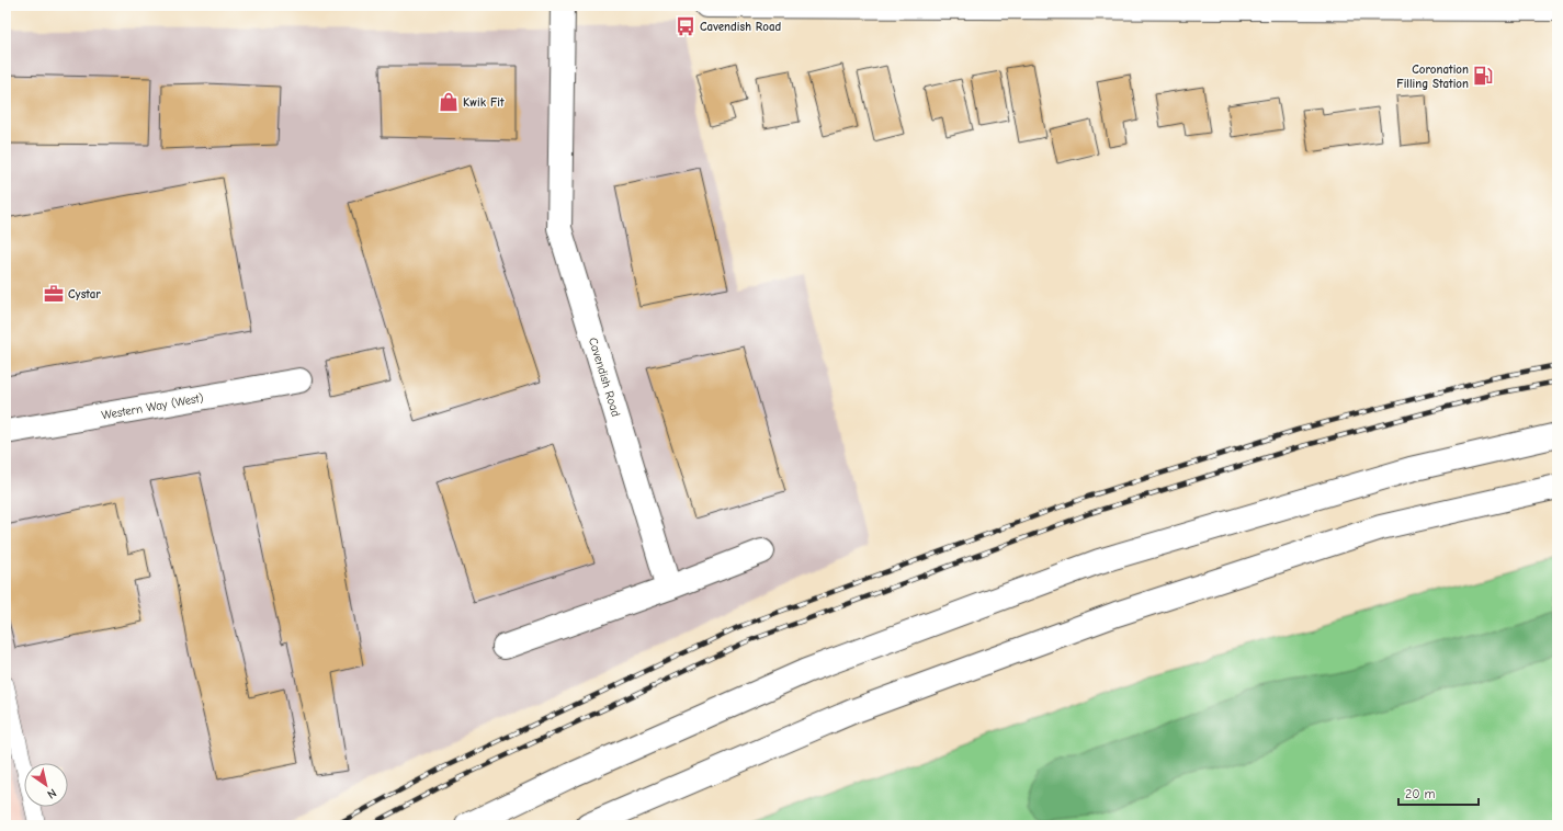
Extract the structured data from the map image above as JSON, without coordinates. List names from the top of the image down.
{
  "streets": {
    "main road": ["Cavendish Road", "Western Way (West)"]
  },
  "places": {
    "bus stop": ["Cavendish Road"],
    "fuel station": ["Coronation Filling Station"],
    "shop": ["Kwik Fit"],
    "office": ["Cystar"]
  },
  "scale_bar": "20 m",
  "north": "bottom right"
}
